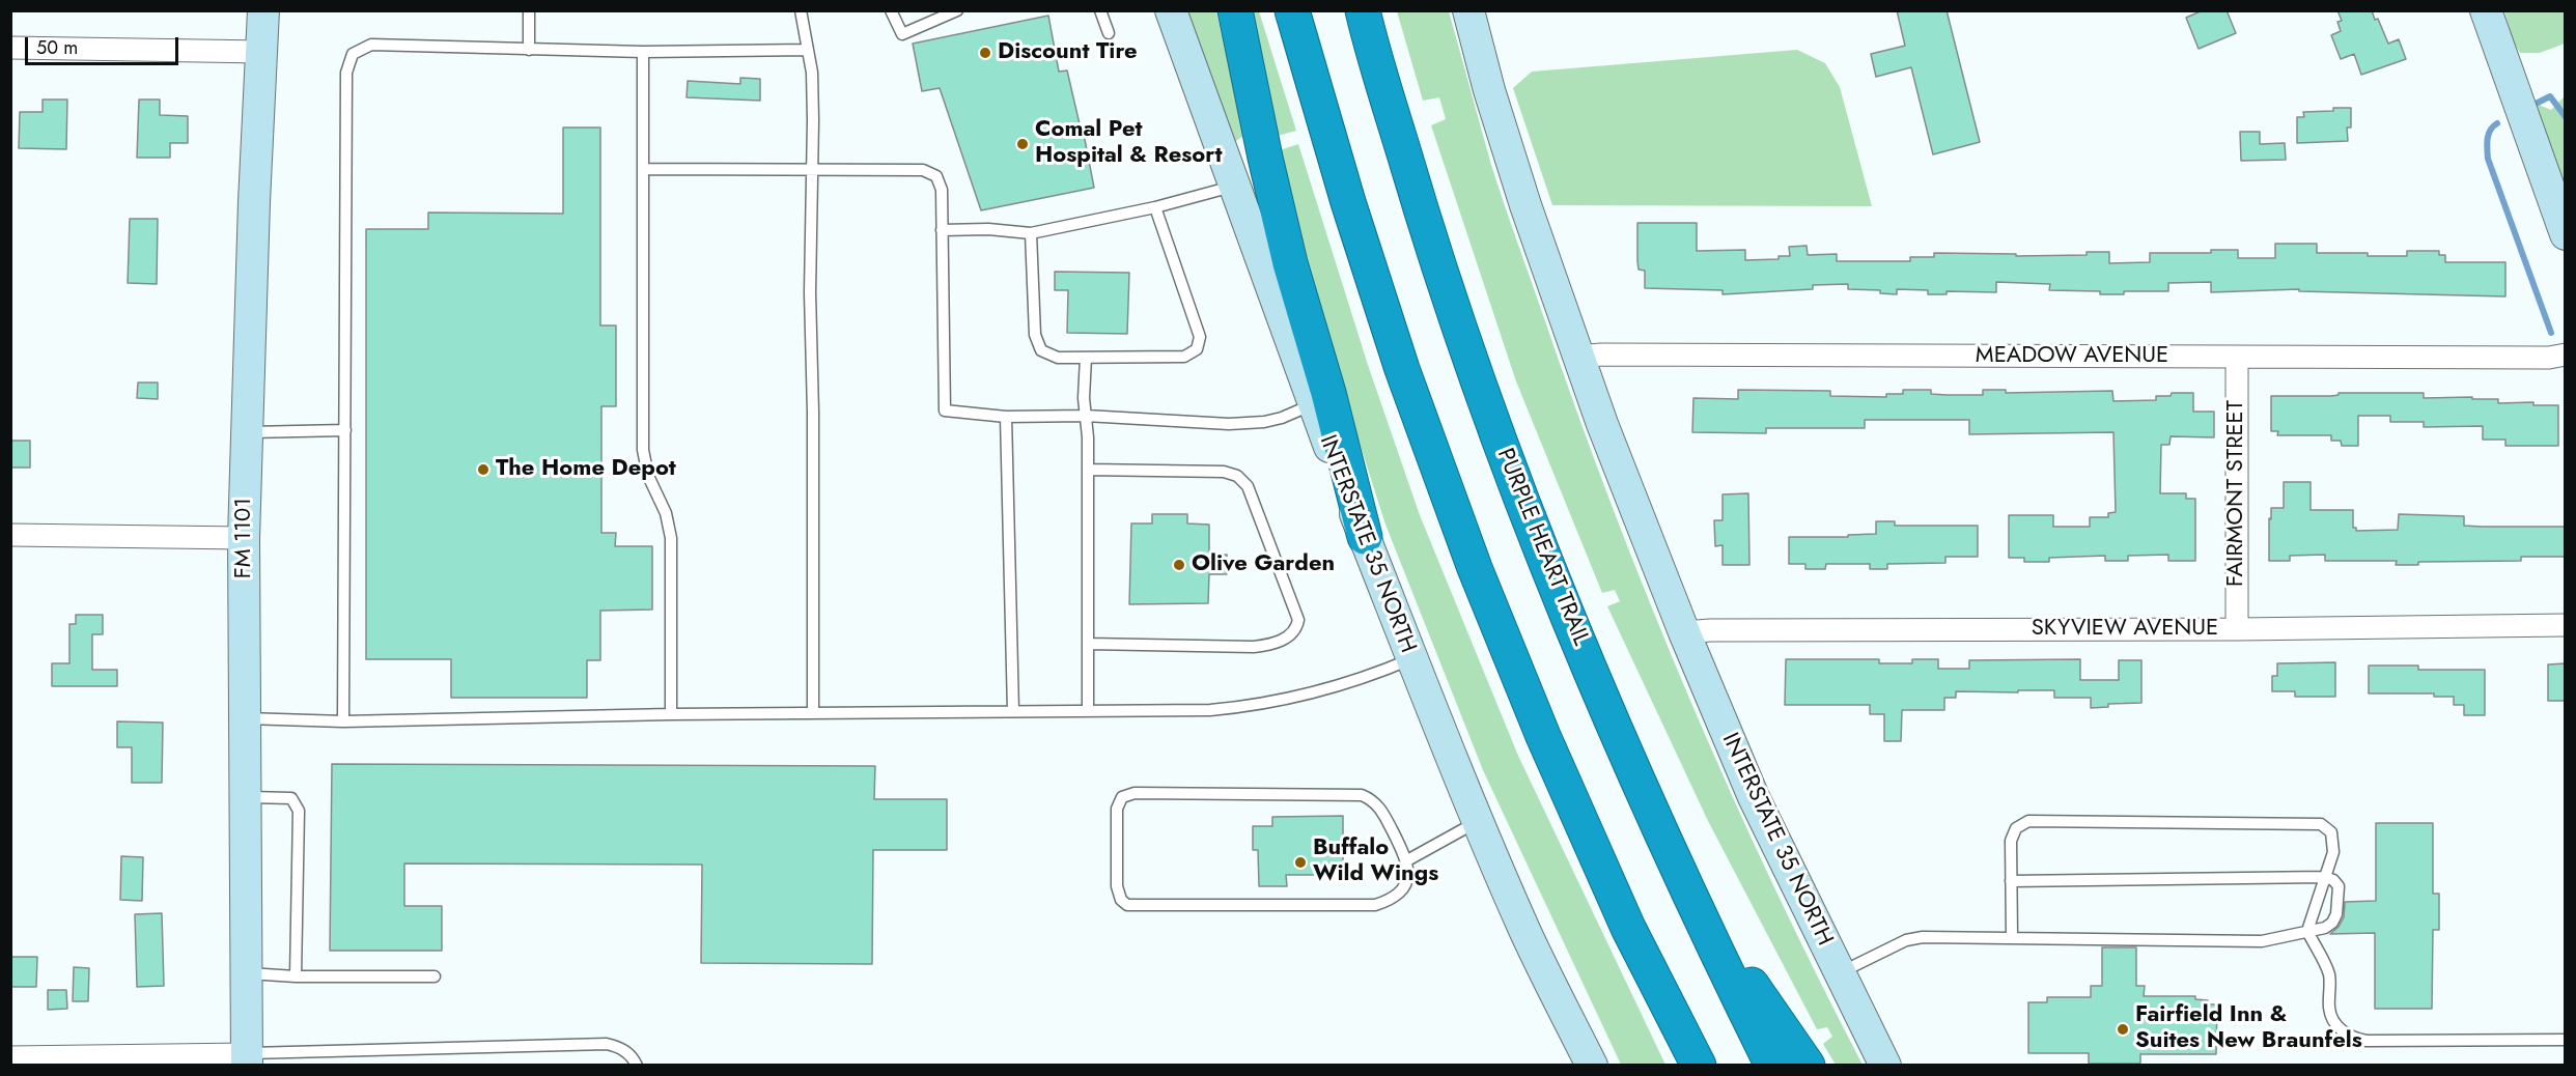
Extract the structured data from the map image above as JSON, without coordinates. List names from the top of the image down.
{
  "streets": {
    "highway": ["PURPLE HEART TRAIL"],
    "main road": ["FM 1101", "INTERSTATE 35 NORTH"],
    "street": ["MEADOW AVENUE", "FAIRMONT STREET", "SKYVIEW AVENUE"]
  },
  "crossings": [
    ["MEADOW AVENUE", "FAIRMONT STREET"],
    ["MEADOW AVENUE", "INTERSTATE 35 NORTH"],
    ["FAIRMONT STREET", "SKYVIEW AVENUE"],
    ["INTERSTATE 35 NORTH", "SKYVIEW AVENUE"]
  ],
  "places": [
    "Discount Tire",
    "Comal Pet Hospital & Resort",
    "The Home Depot",
    "Olive Garden",
    "Buffalo Wild Wings",
    "Fairfield Inn & Suites New Braunfels"
  ],
  "scale_bar": "50 m"
}
